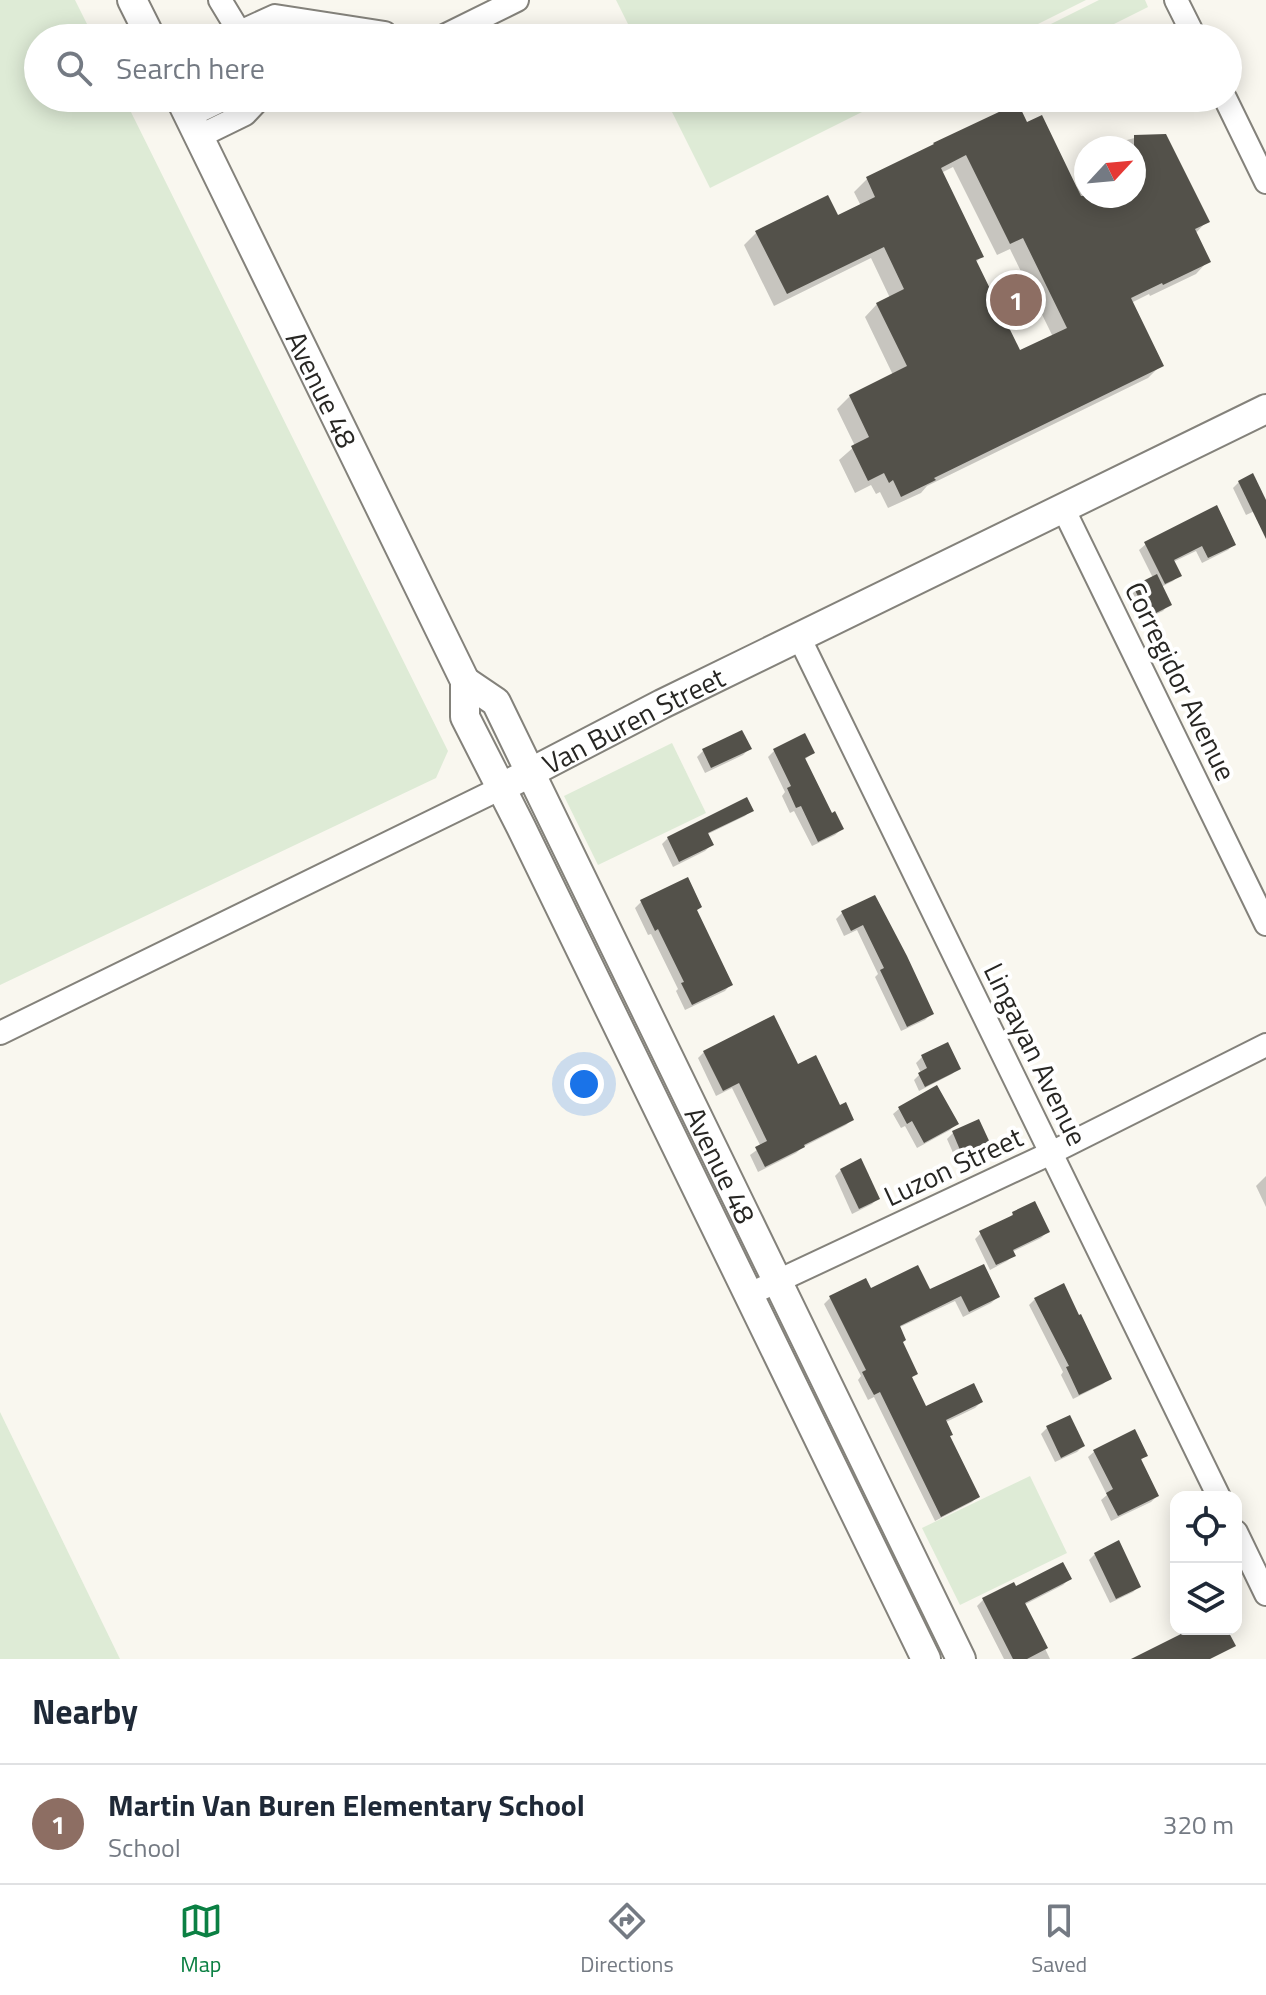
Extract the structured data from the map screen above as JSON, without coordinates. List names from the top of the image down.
{
  "streets": {
    "main road": ["Avenue 48", "Van Buren Street"],
    "street": ["Corregidor Avenue", "Lingayan Avenue", "Luzon Street"]
  },
  "crossings": [
    ["Avenue 48", "Van Buren Street"],
    ["Avenue 48", "Luzon Street"],
    ["Corregidor Avenue", "Van Buren Street"],
    ["Van Buren Street", "Lingayan Avenue"],
    ["Lingayan Avenue", "Luzon Street"]
  ],
  "north": "top right",
  "page": {
    "search": "Search here",
    "pins": "1",
    "heading": "Nearby",
    "list": [
      {
        "mark": "1",
        "name": "Martin Van Buren Elementary School",
        "note": "School",
        "value": "320 m"
      }
    ],
    "nav": ["Map", "Directions", "Saved"]
  }
}
